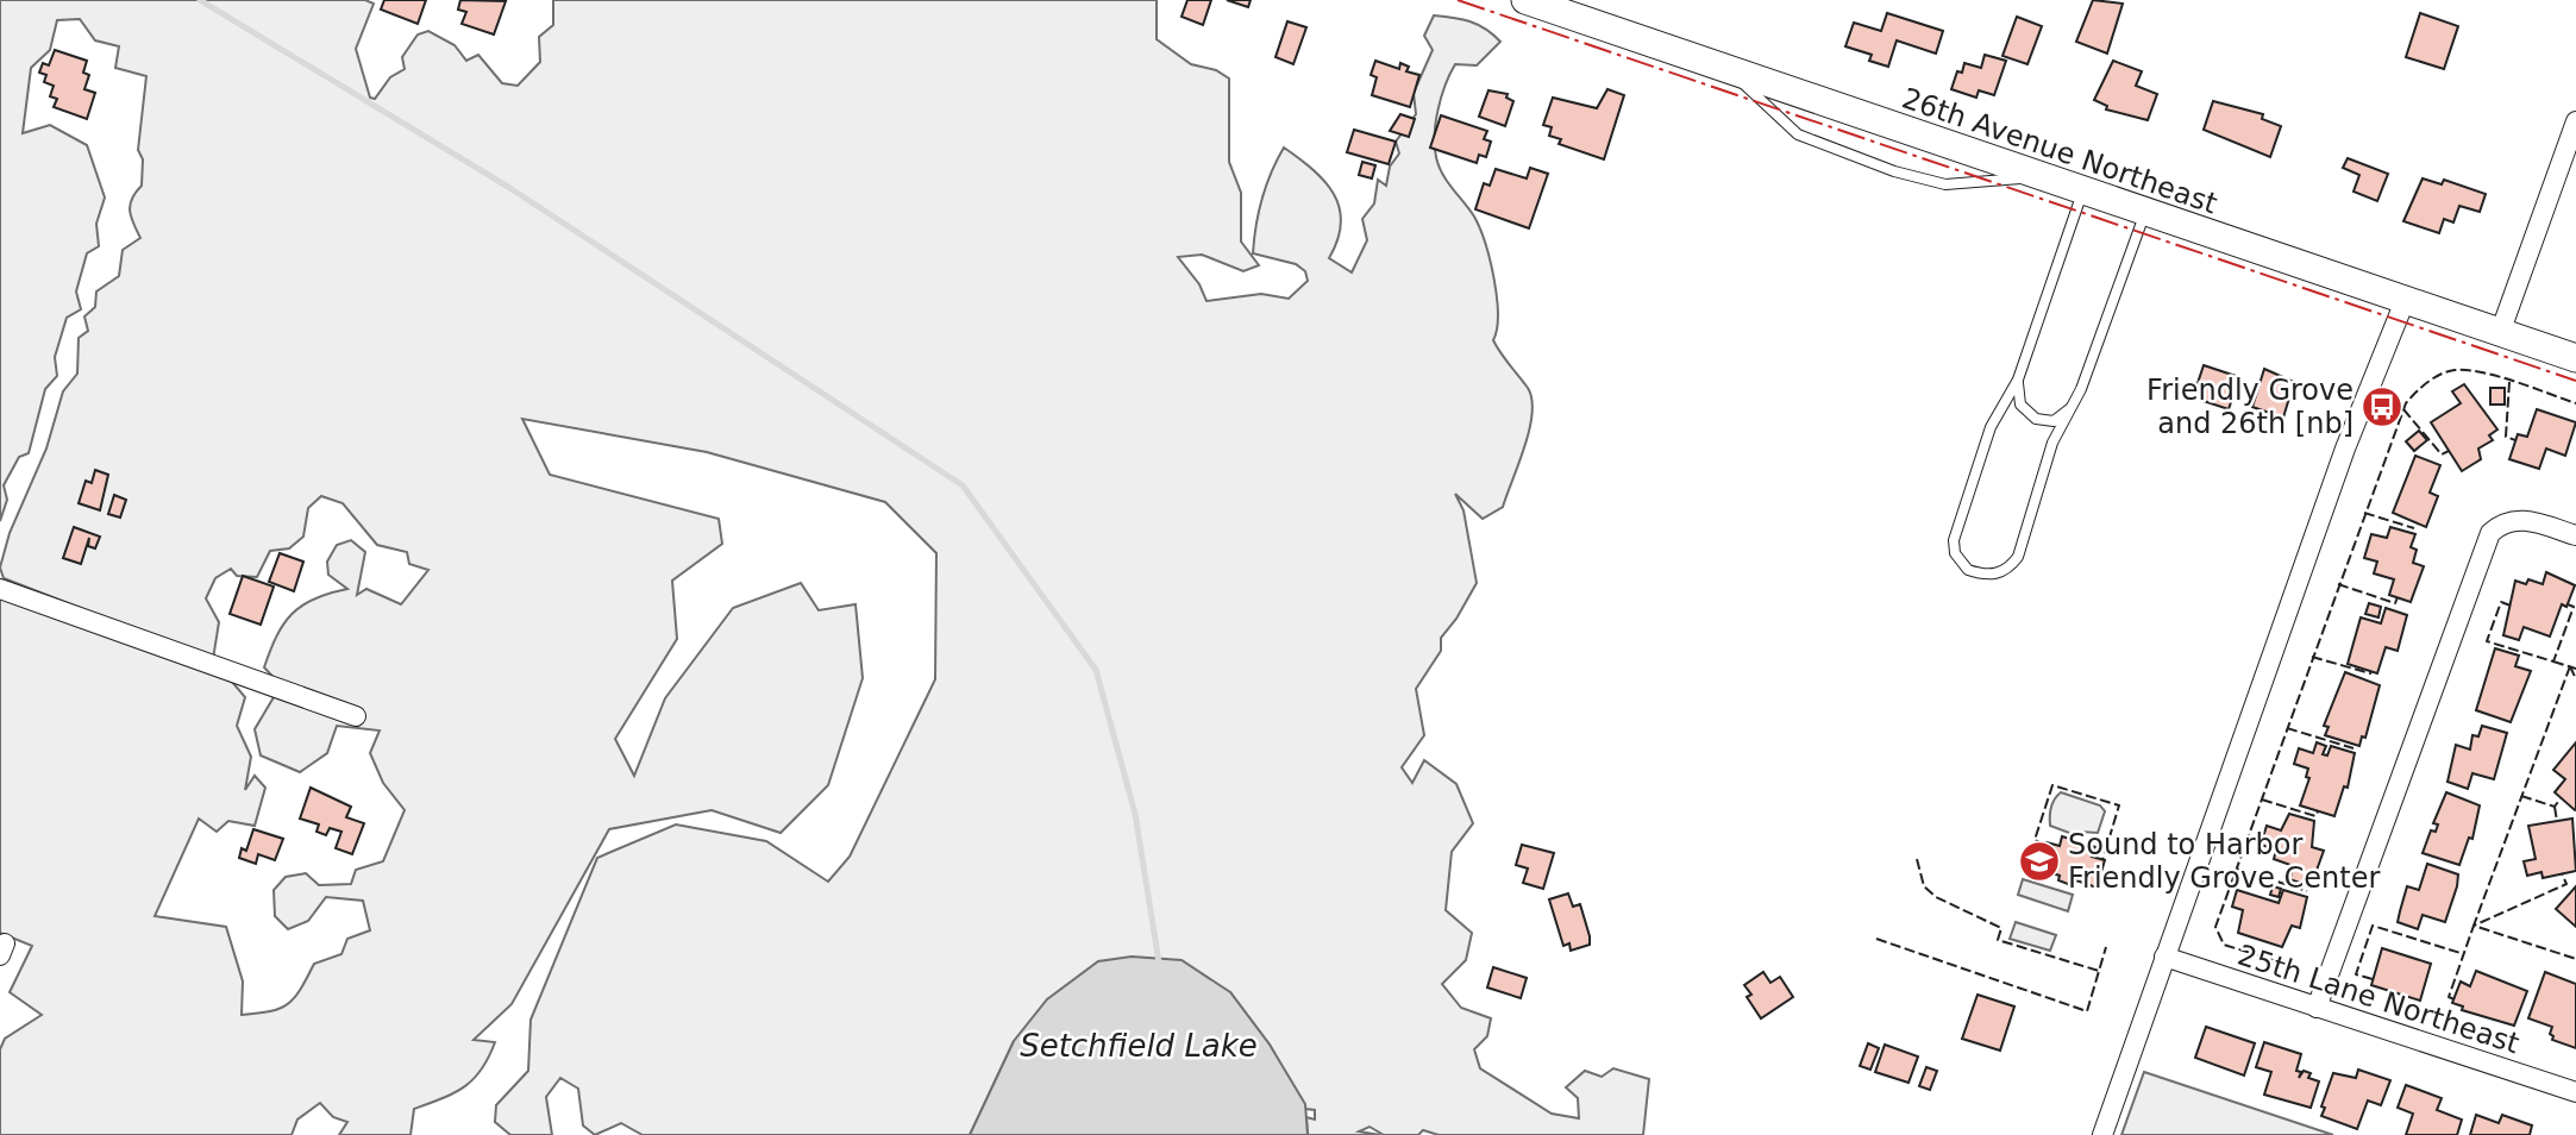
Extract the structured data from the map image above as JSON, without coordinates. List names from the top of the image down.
{
  "streets": {
    "street": ["26th Avenue Northeast", "25th Lane Northeast"]
  },
  "water": ["Setchfield Lake"],
  "places": {
    "bus stop": ["Friendly Grove and 26th [nb]"],
    "school or university": ["Sound to Harbor Friendly Grove Center"]
  }
}
